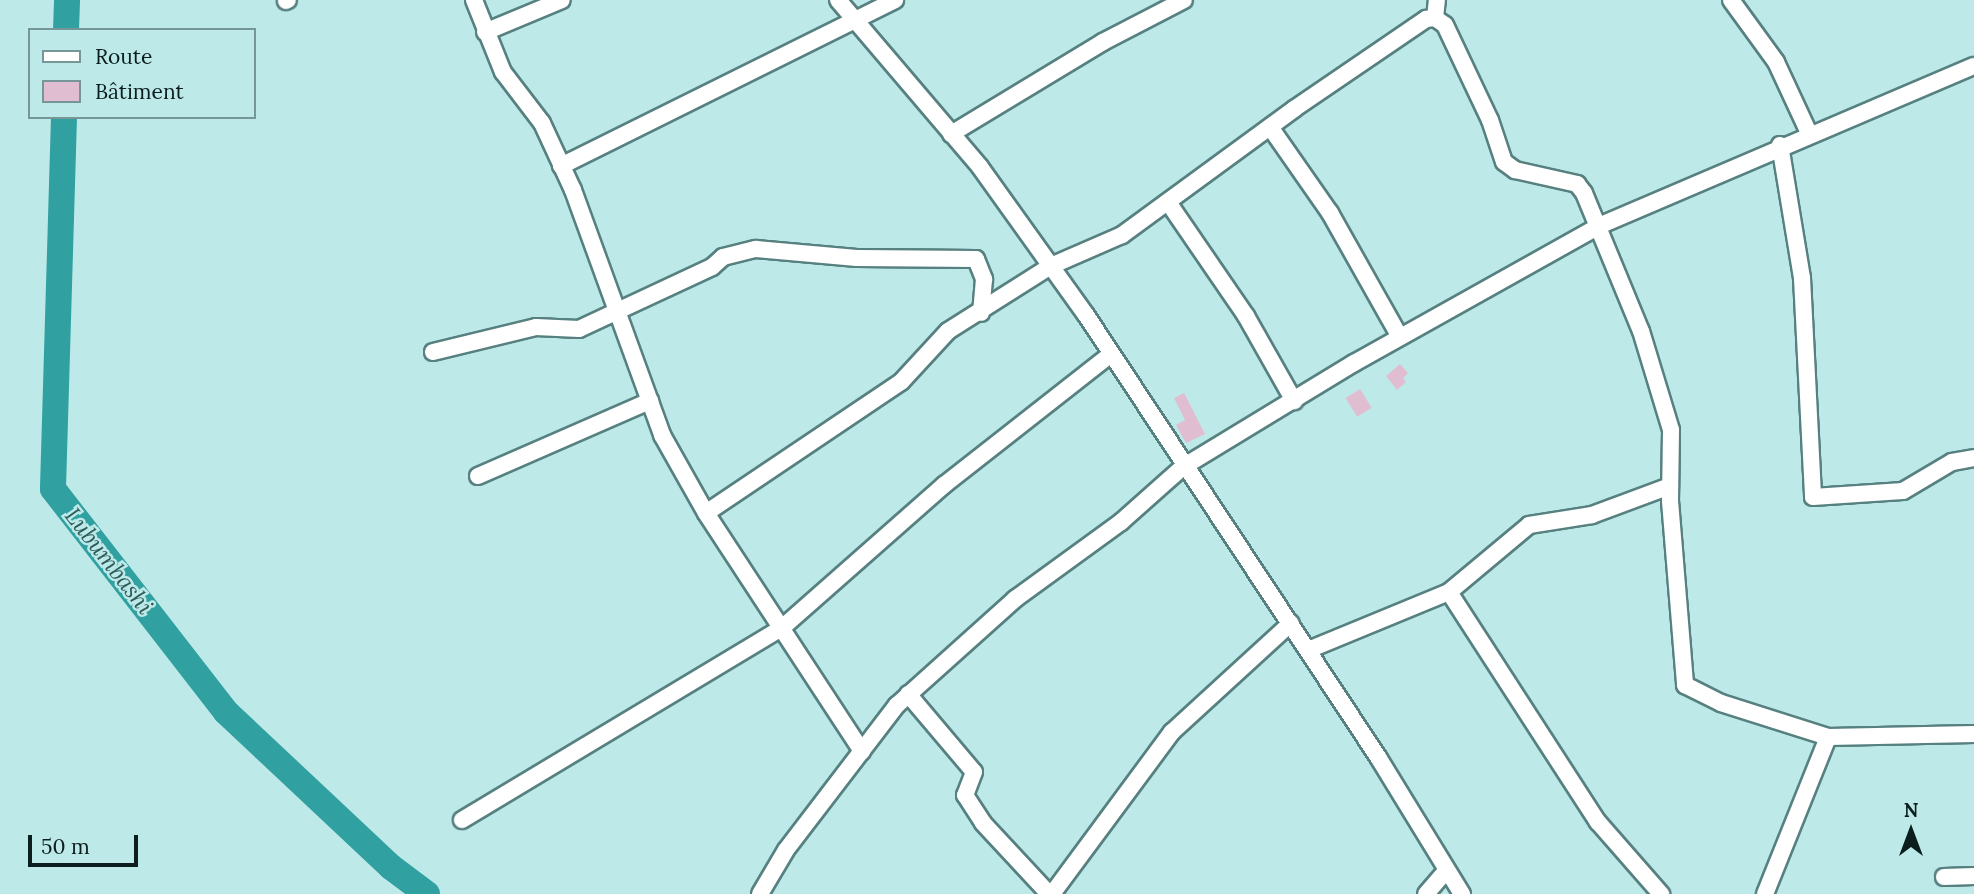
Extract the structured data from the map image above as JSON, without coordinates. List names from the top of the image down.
{
  "water": ["Lubumbashi"],
  "legend": ["Route", "Bâtiment"],
  "scale_bar": "50 m",
  "north": "top"
}
